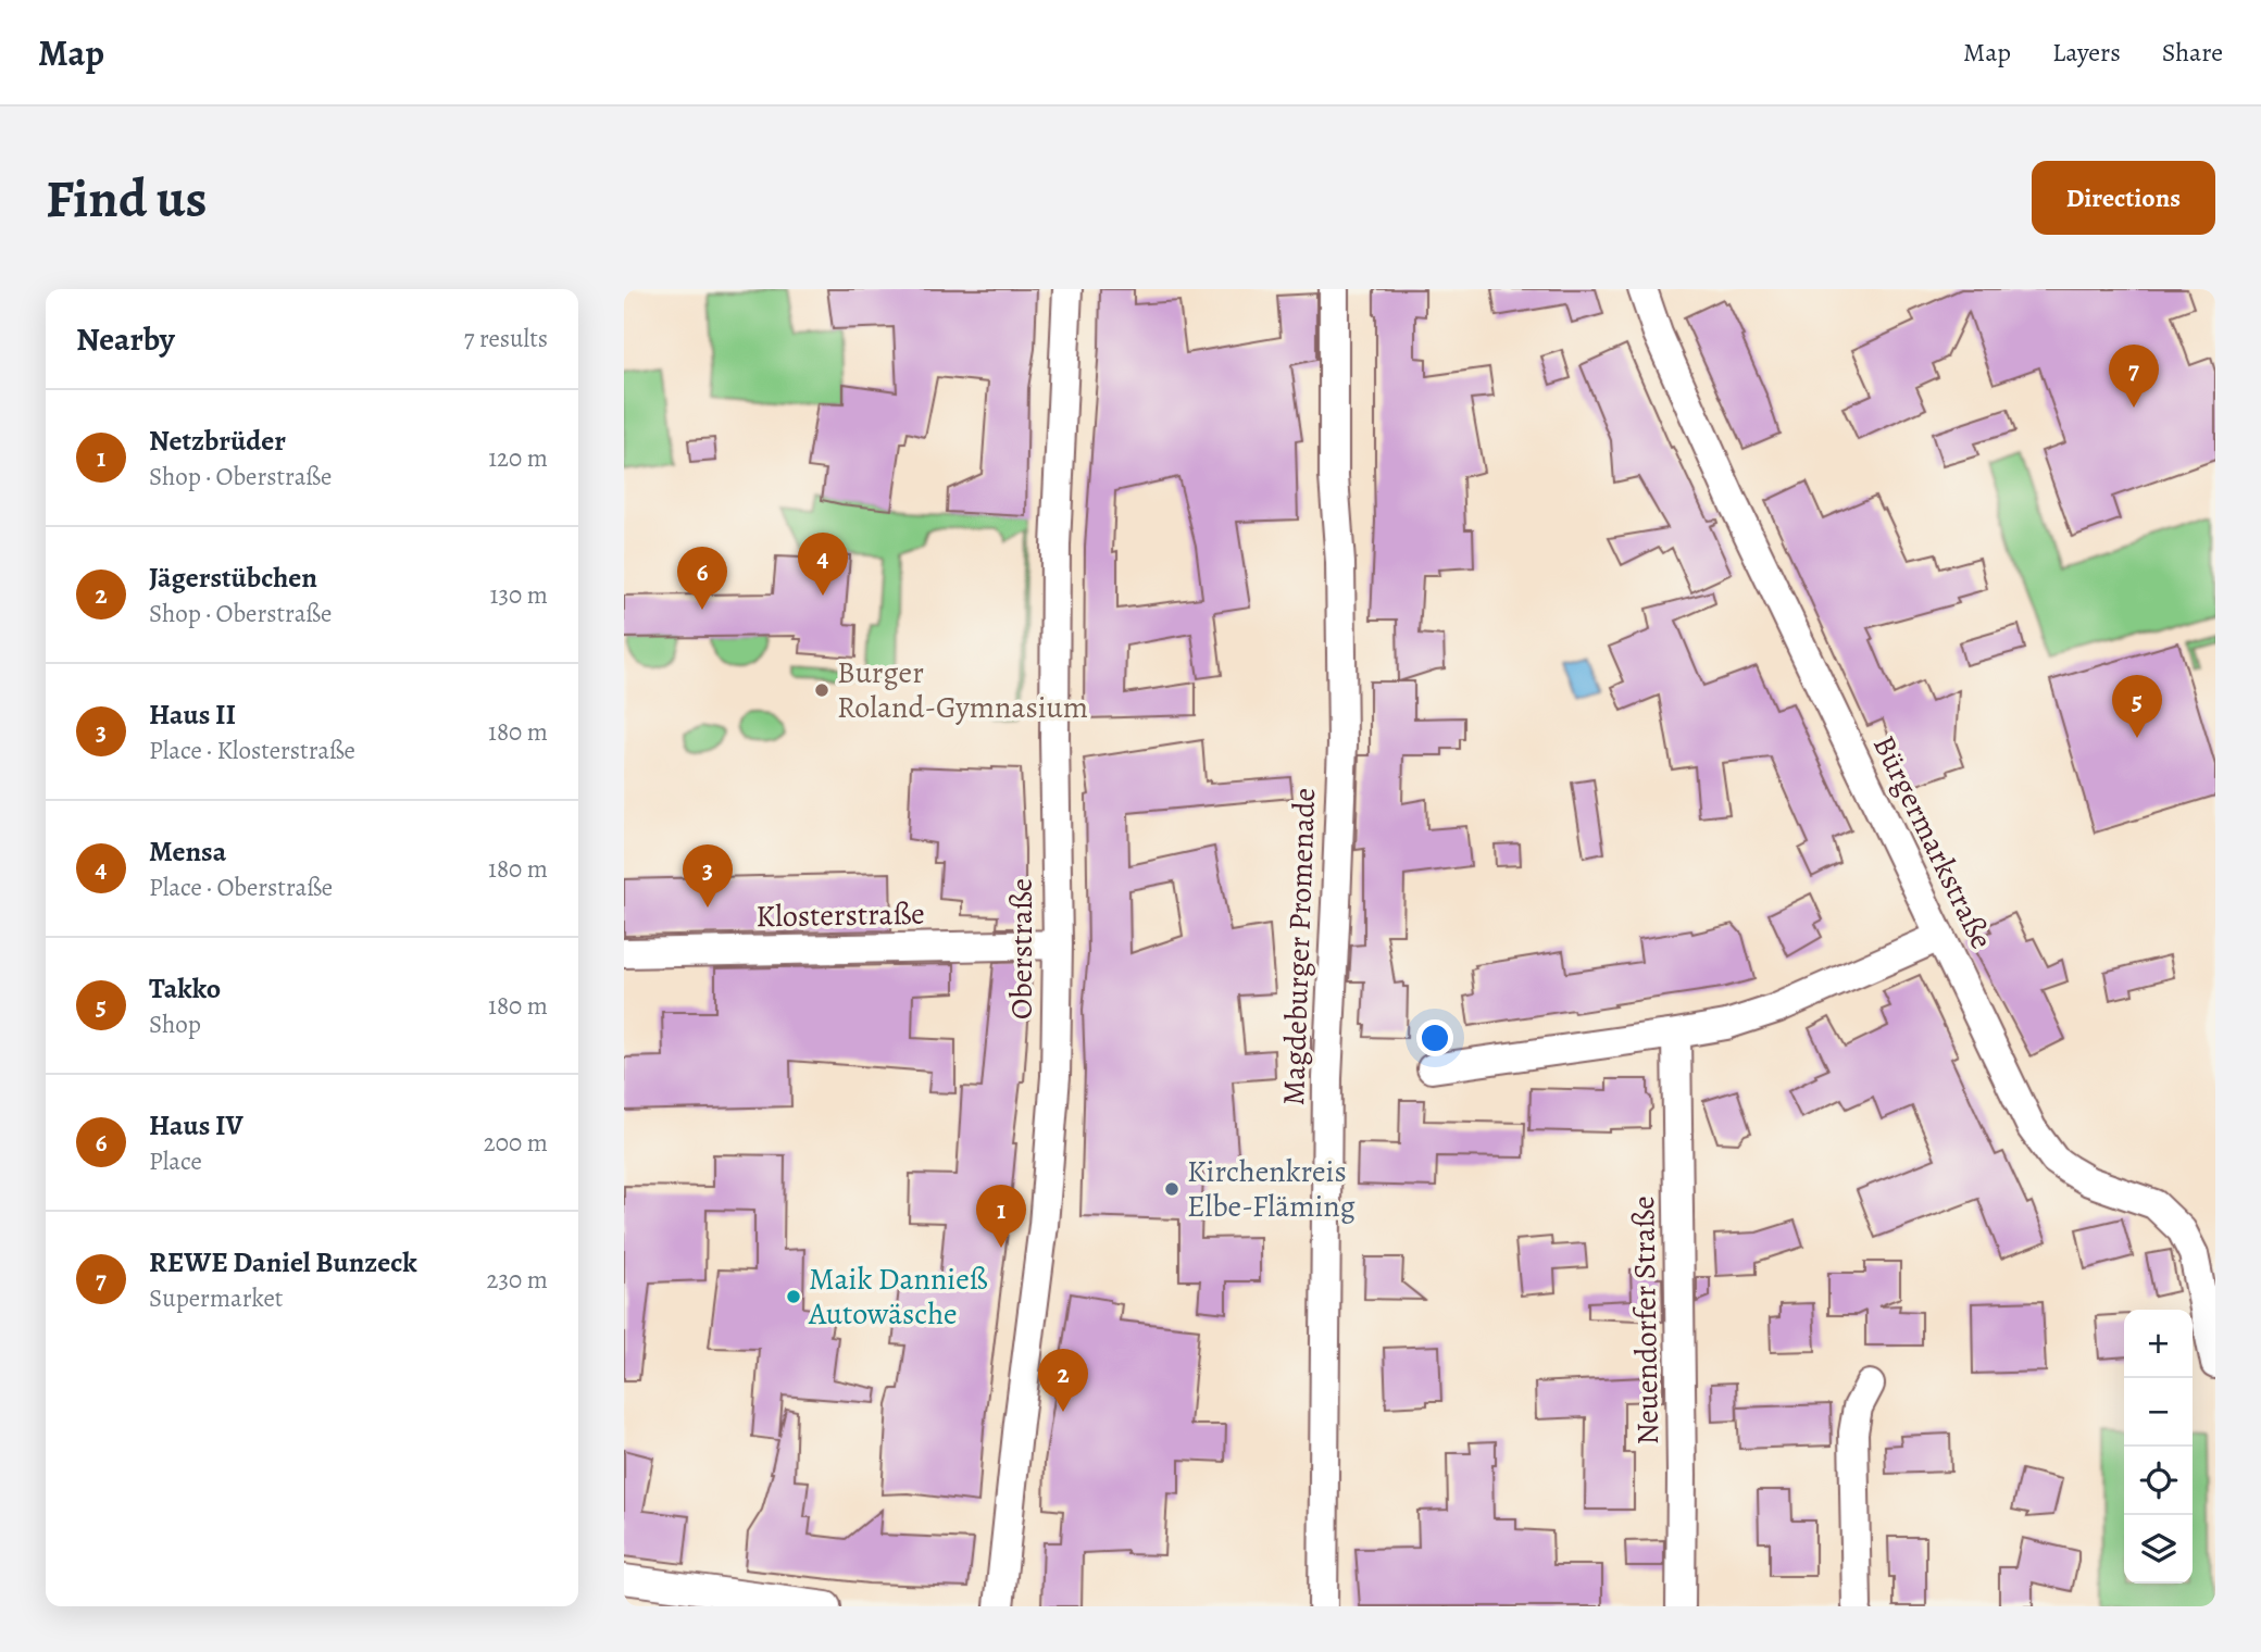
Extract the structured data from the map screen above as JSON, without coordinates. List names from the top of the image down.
{
  "streets": {
    "street": [
      "Bürgermarkstraße",
      "Klosterstraße",
      "Magdeburger Promenade",
      "Oberstraße",
      "Neuendorfer Straße"
    ]
  },
  "crossings": [
    ["Klosterstraße", "Oberstraße"]
  ],
  "places": ["Burger Roland-Gymnasium", "Kirchenkreis Elbe-Fläming", "Maik Dannieß Autowäsche"],
  "page": {
    "header": "Map",
    "nav": ["Map", "Layers", "Share"],
    "buttons": "Directions",
    "title": "Find us",
    "heading": ["Nearby", "7 results"],
    "pins": [
      "7",
      "4",
      "6",
      "5",
      "3",
      "1",
      "2"
    ],
    "list": [
      {
        "mark": "1",
        "name": "Netzbrüder",
        "note": "Shop · Oberstraße",
        "value": "120 m"
      },
      {
        "mark": "2",
        "name": "Jägerstübchen",
        "note": "Shop · Oberstraße",
        "value": "130 m"
      },
      {
        "mark": "3",
        "name": "Haus II",
        "note": "Place · Klosterstraße",
        "value": "180 m"
      },
      {
        "mark": "4",
        "name": "Mensa",
        "note": "Place · Oberstraße",
        "value": "180 m"
      },
      {
        "mark": "5",
        "name": "Takko",
        "note": "Shop",
        "value": "180 m"
      },
      {
        "mark": "6",
        "name": "Haus IV",
        "note": "Place",
        "value": "200 m"
      },
      {
        "mark": "7",
        "name": "REWE Daniel Bunzeck",
        "note": "Supermarket",
        "value": "230 m"
      }
    ],
    "map_buttons": ["+", "−"]
  }
}
